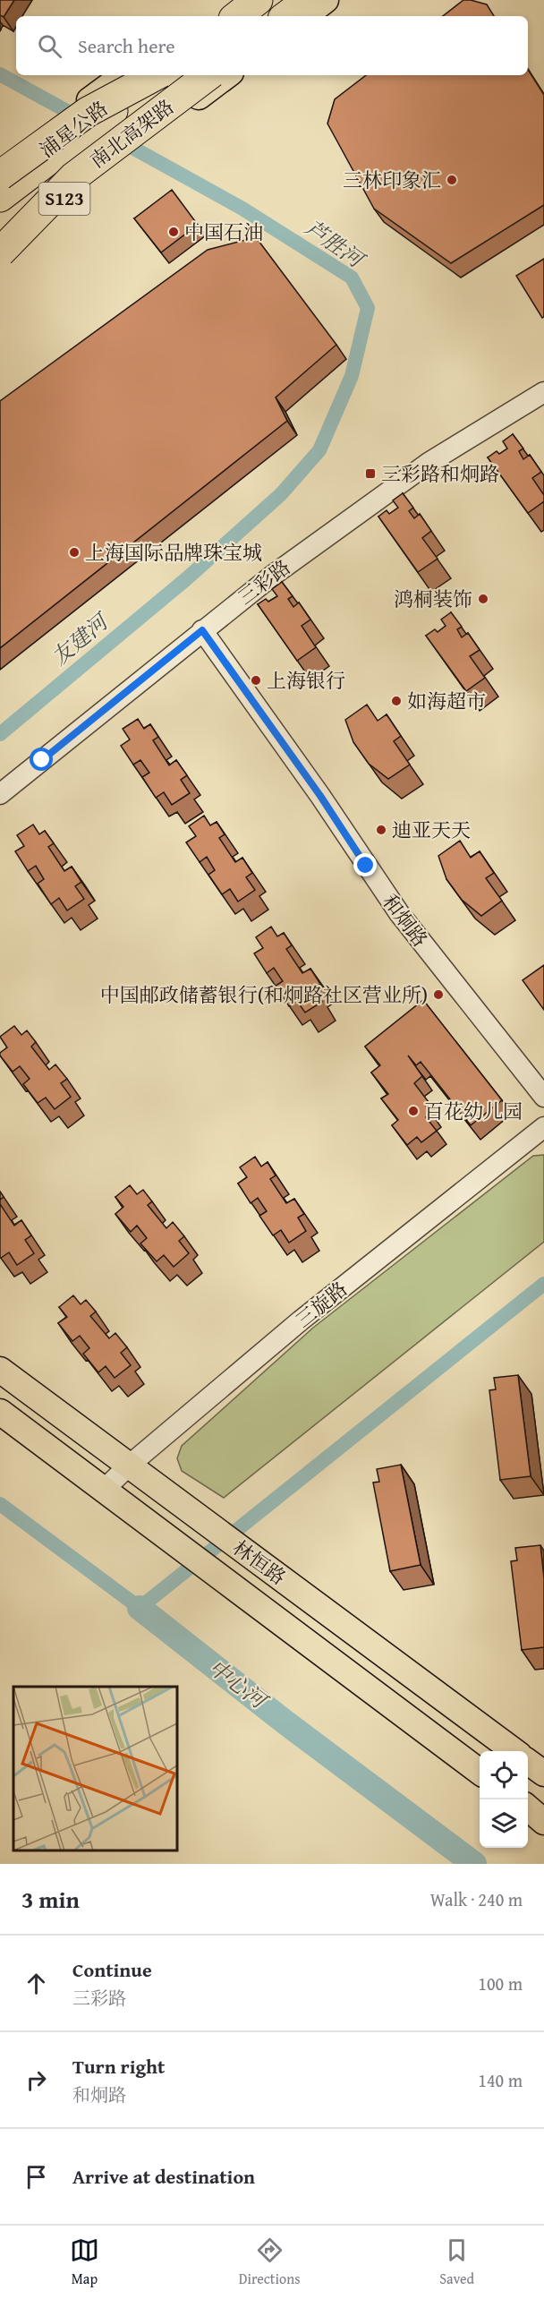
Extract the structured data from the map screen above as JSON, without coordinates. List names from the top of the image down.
{
  "streets": {
    "highway": ["南北高架路"],
    "main road": ["浦星公路", "S123", "林恒路"],
    "street": ["三彩路", "和炯路", "三旋路"]
  },
  "crossings": [
    ["三彩路", "和炯路"],
    ["三旋路", "林恒路"]
  ],
  "water": ["芦胜河", "友建河", "中心河"],
  "places": {
    "other": [
      "三林印象汇",
      "中国石油",
      "上海国际品牌珠宝城",
      "鸿桐装饰",
      "上海银行",
      "如海超市",
      "迪亚天天",
      "中国邮政储蓄银行(和炯路社区营业所)",
      "百花幼儿园"
    ],
    "transit": ["三彩路和炯路"]
  },
  "page": {
    "search": "Search here",
    "heading": ["3 min", "Walk · 240 m"],
    "list": [
      ["Continue", "三彩路", "100 m"],
      ["Turn right", "和炯路", "140 m"],
      "Arrive at destination"
    ],
    "nav": ["Map", "Directions", "Saved"]
  }
}
